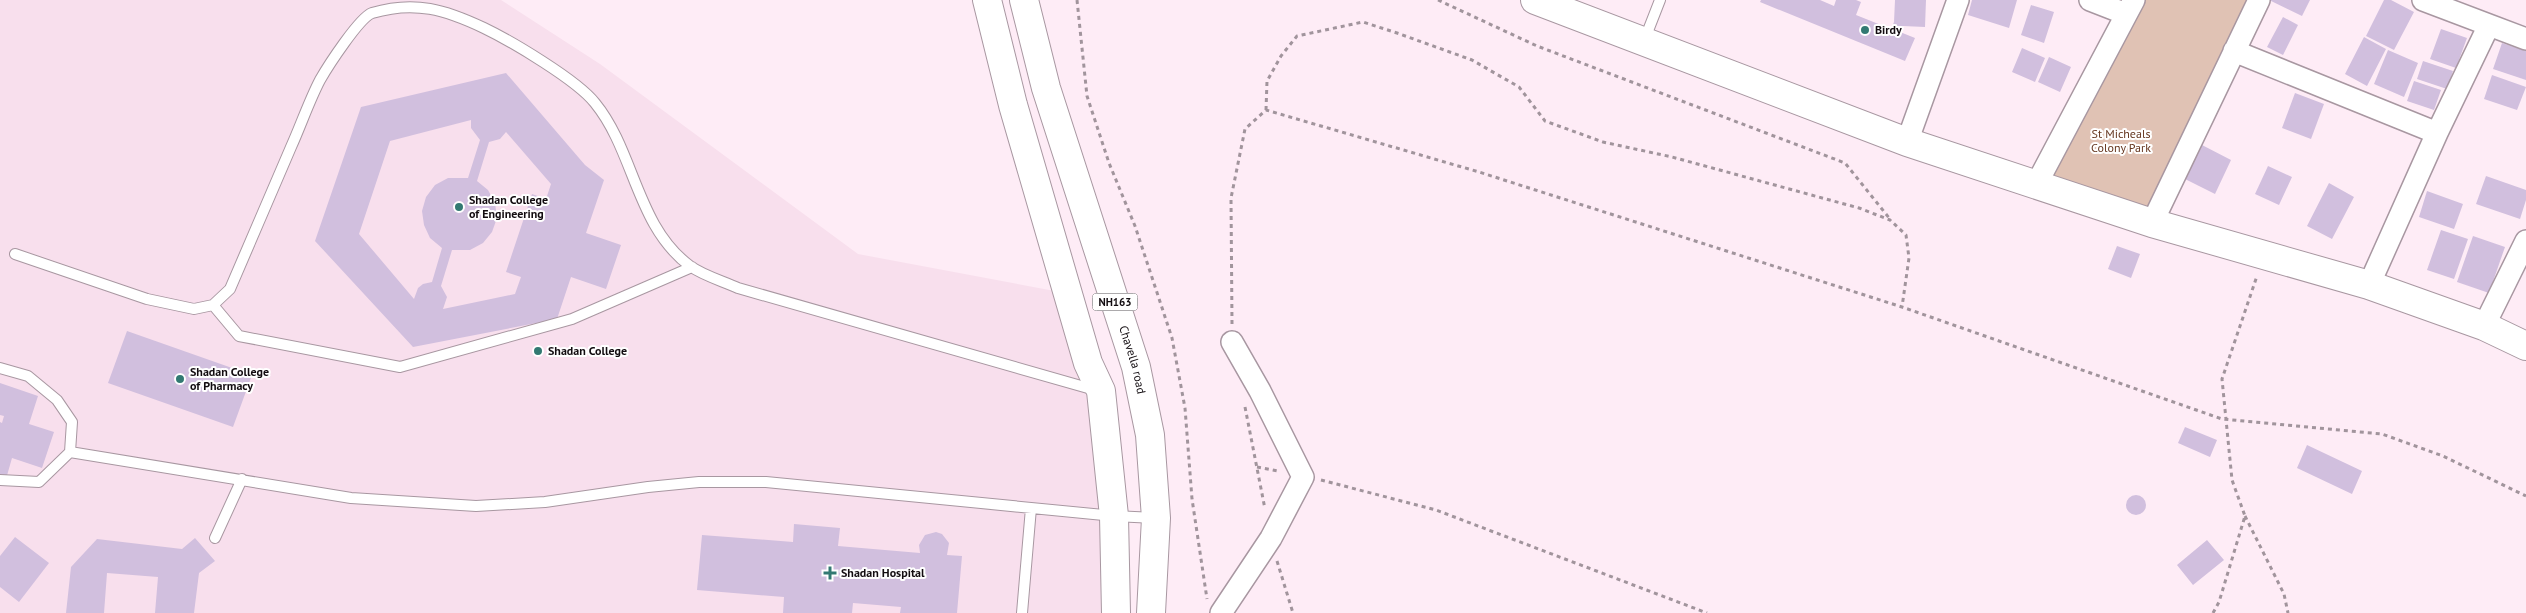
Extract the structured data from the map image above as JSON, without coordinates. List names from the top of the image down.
{
  "streets": {
    "main road": ["NH163", "Chavella road"]
  },
  "parks": ["St Micheals Colony Park"],
  "places": {
    "other": [
      "Birdy",
      "Shadan College of Engineering",
      "Shadan College",
      "Shadan College of Pharmacy"
    ],
    "health": ["Shadan Hospital"]
  }
}
